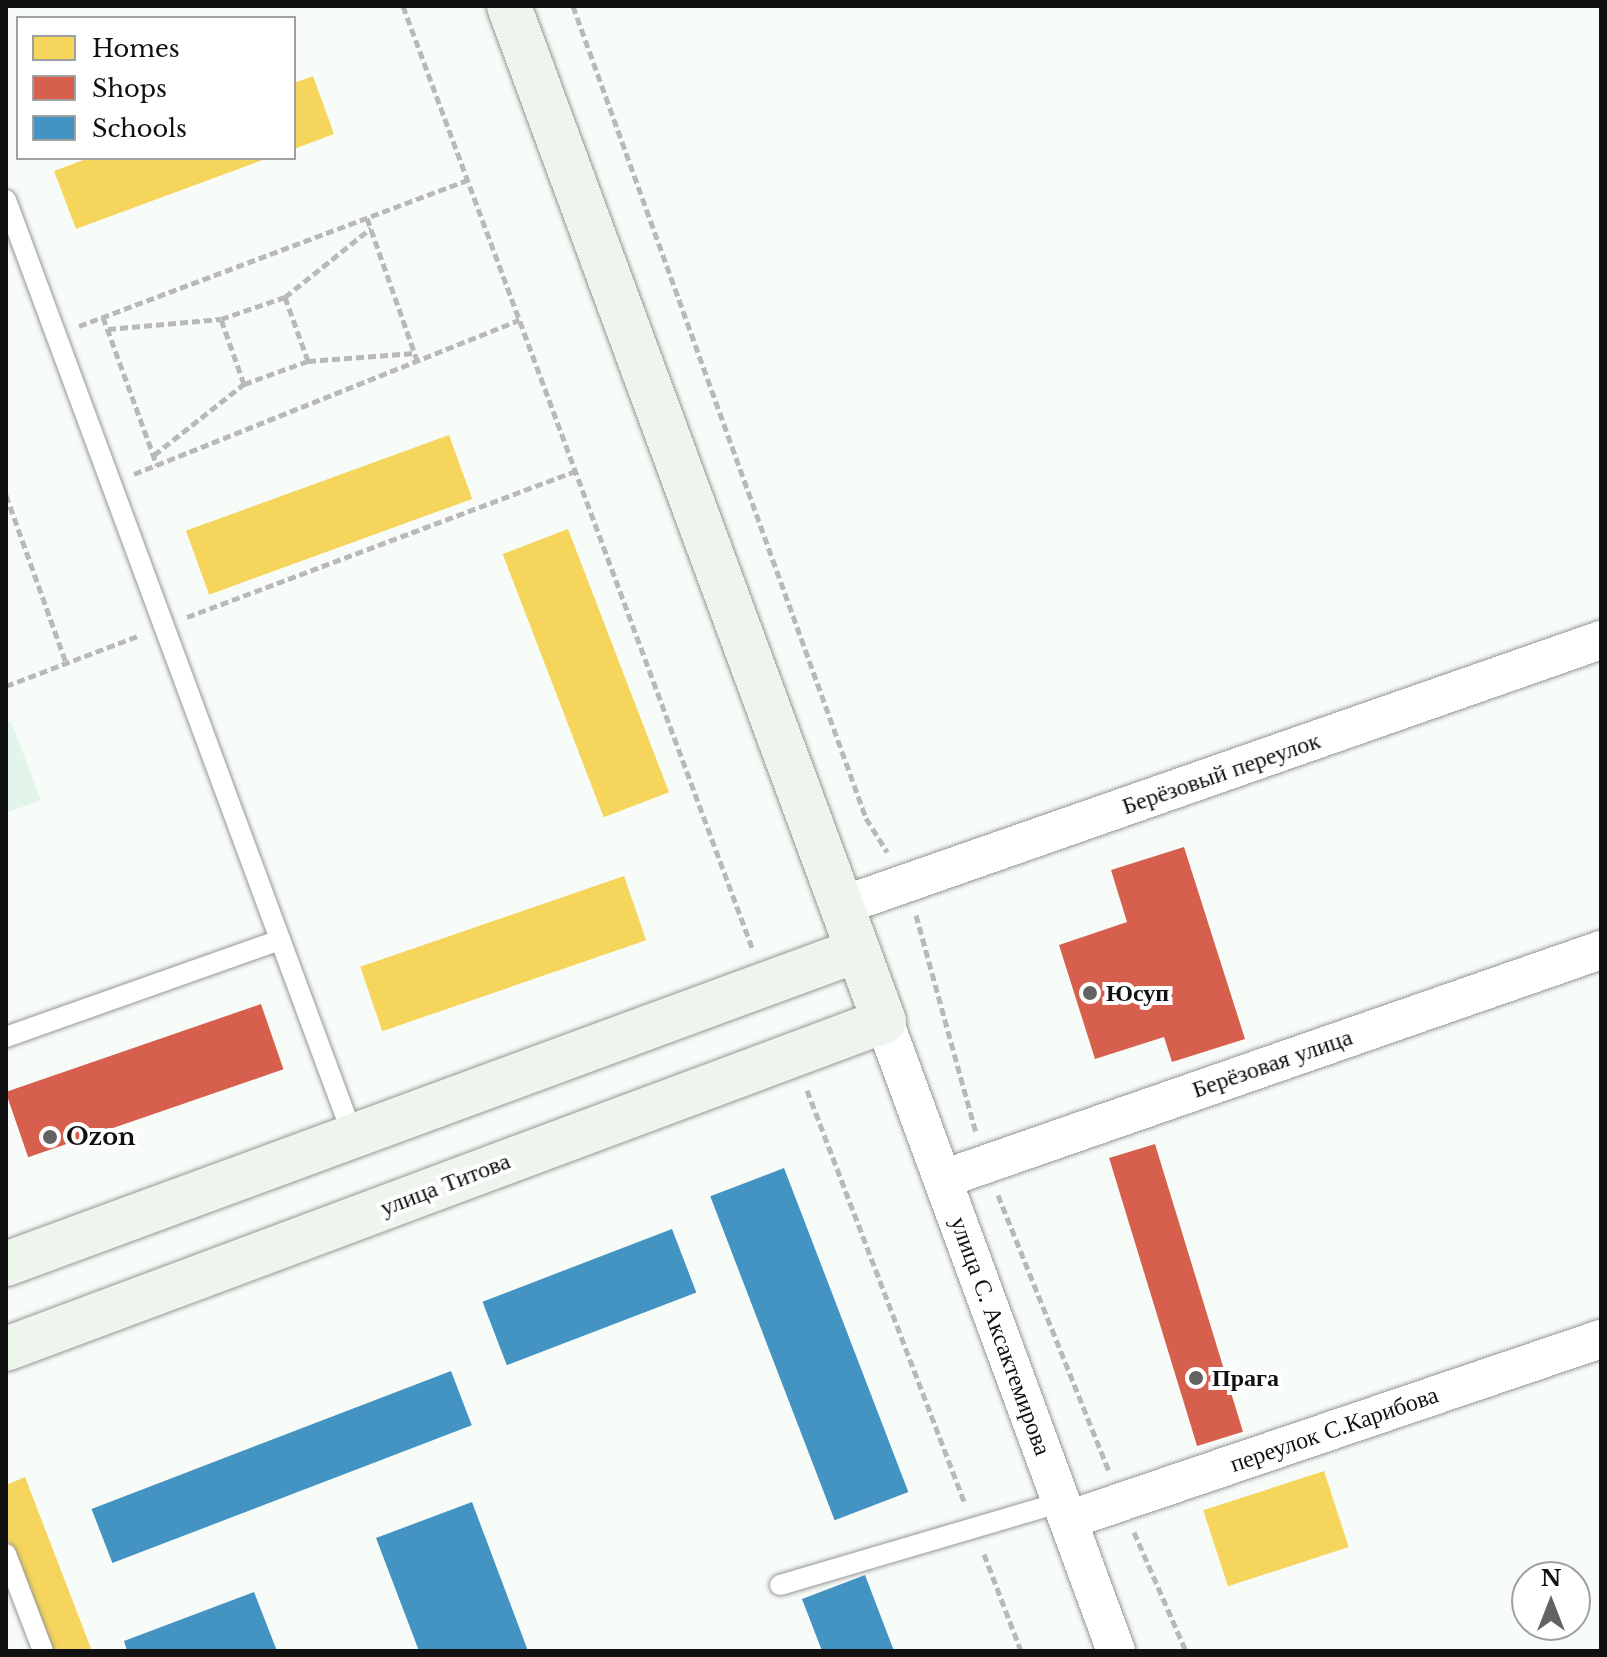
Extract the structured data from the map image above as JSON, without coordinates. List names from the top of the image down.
{
  "streets": {
    "street": [
      "Берёзовый переулок",
      "Берёзовая улица",
      "улица Титова",
      "улица С. Аксактемирова",
      "переулок С.Карибова"
    ]
  },
  "crossings": [
    ["Берёзовая улица", "улица С. Аксактемирова"],
    ["улица Титова", "улица С. Аксактемирова"],
    ["улица С. Аксактемирова", "переулок С.Карибова"]
  ],
  "places": ["Юсуп", "Ozon", "Прага"],
  "legend": ["Homes", "Shops", "Schools"],
  "north": "top"
}
